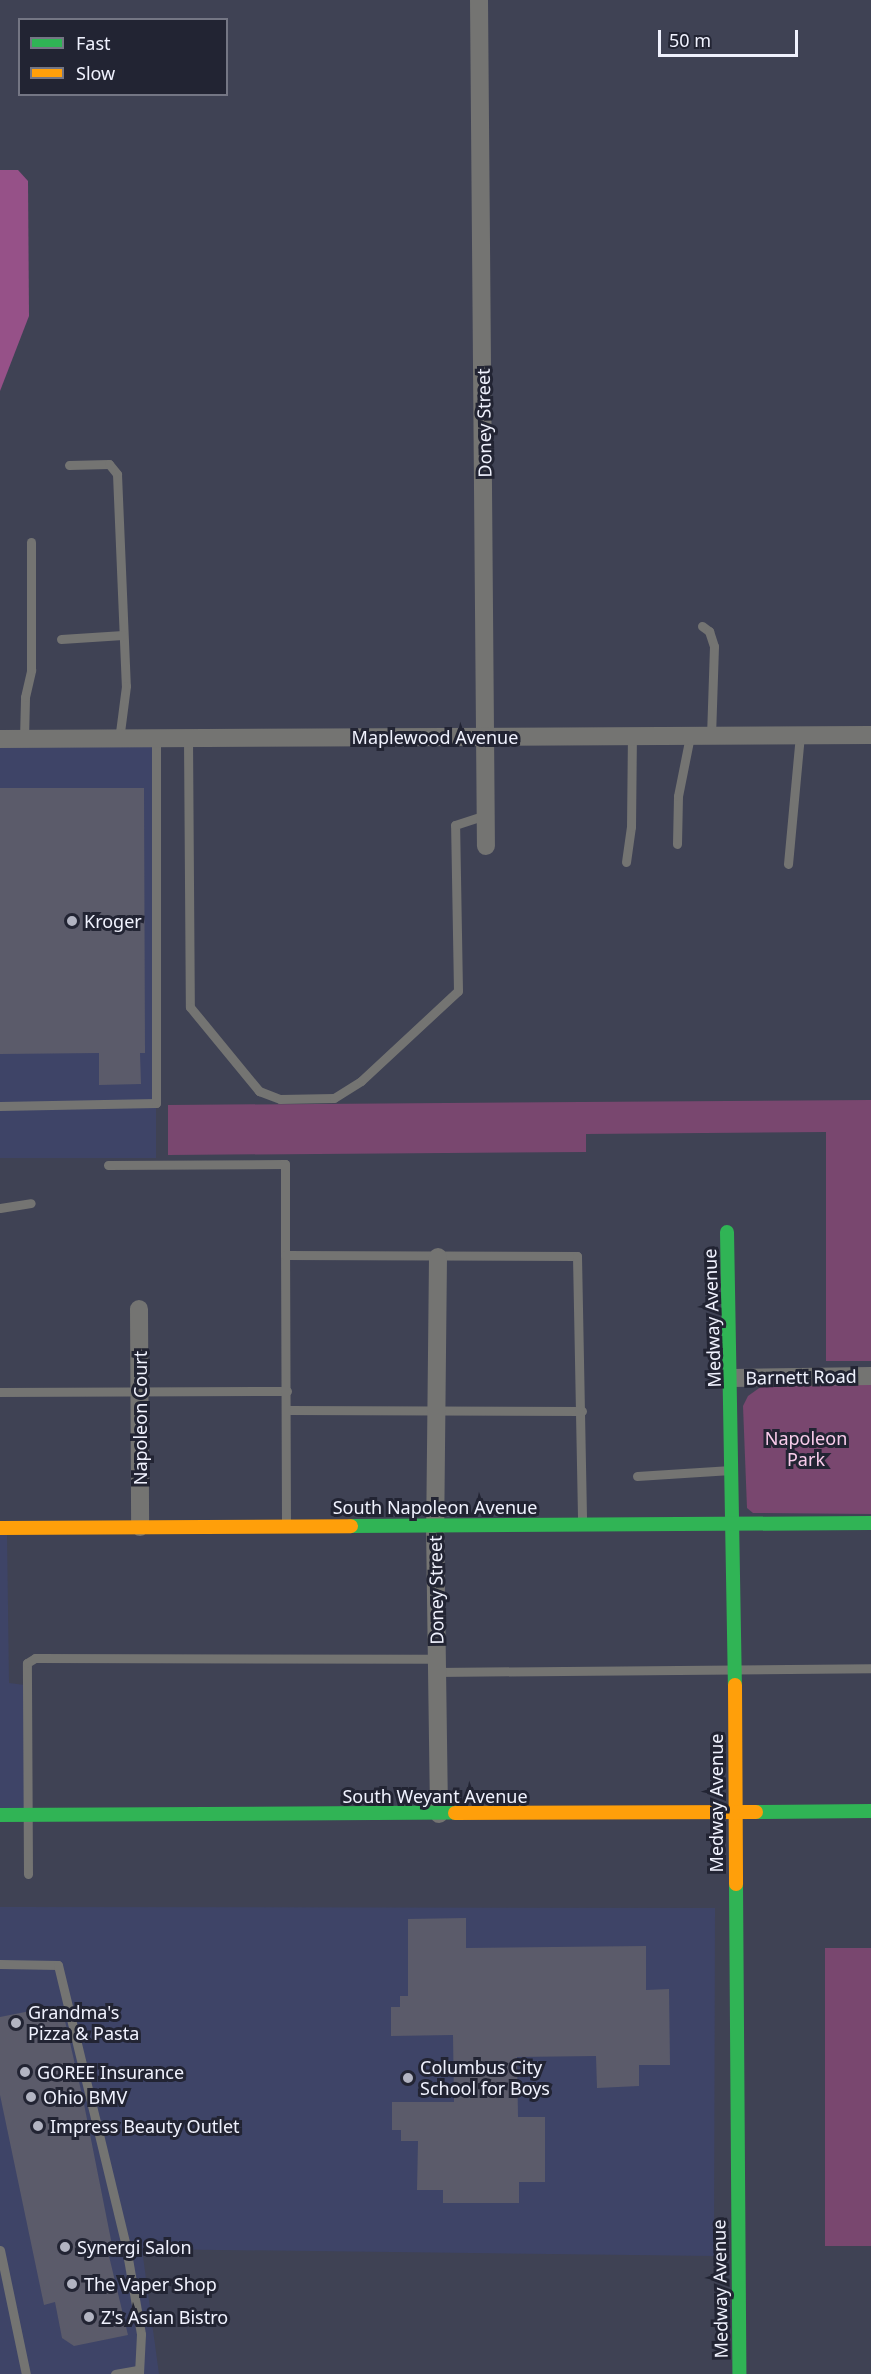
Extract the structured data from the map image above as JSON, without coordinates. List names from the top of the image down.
{
  "streets": {
    "street": [
      "Doney Street",
      "Maplewood Avenue",
      "Medway Avenue",
      "Barnett Road",
      "Napoleon Court",
      "South Napoleon Avenue",
      "South Weyant Avenue"
    ]
  },
  "crossings": [
    ["Doney Street", "Maplewood Avenue"],
    ["Doney Street", "South Napoleon Avenue"],
    ["Doney Street", "South Weyant Avenue"],
    ["Medway Avenue", "Barnett Road"],
    ["Medway Avenue", "South Napoleon Avenue"],
    ["Medway Avenue", "South Weyant Avenue"],
    ["Napoleon Court", "South Napoleon Avenue"]
  ],
  "parks": ["Napoleon Park"],
  "places": [
    "Kroger",
    "Grandma's Pizza & Pasta",
    "GOREE Insurance",
    "Columbus City School for Boys",
    "Ohio BMV",
    "Impress Beauty Outlet",
    "Synergi Salon",
    "The Vaper Shop",
    "Z's Asian Bistro"
  ],
  "legend": ["Fast", "Slow"],
  "scale_bar": "50 m"
}
